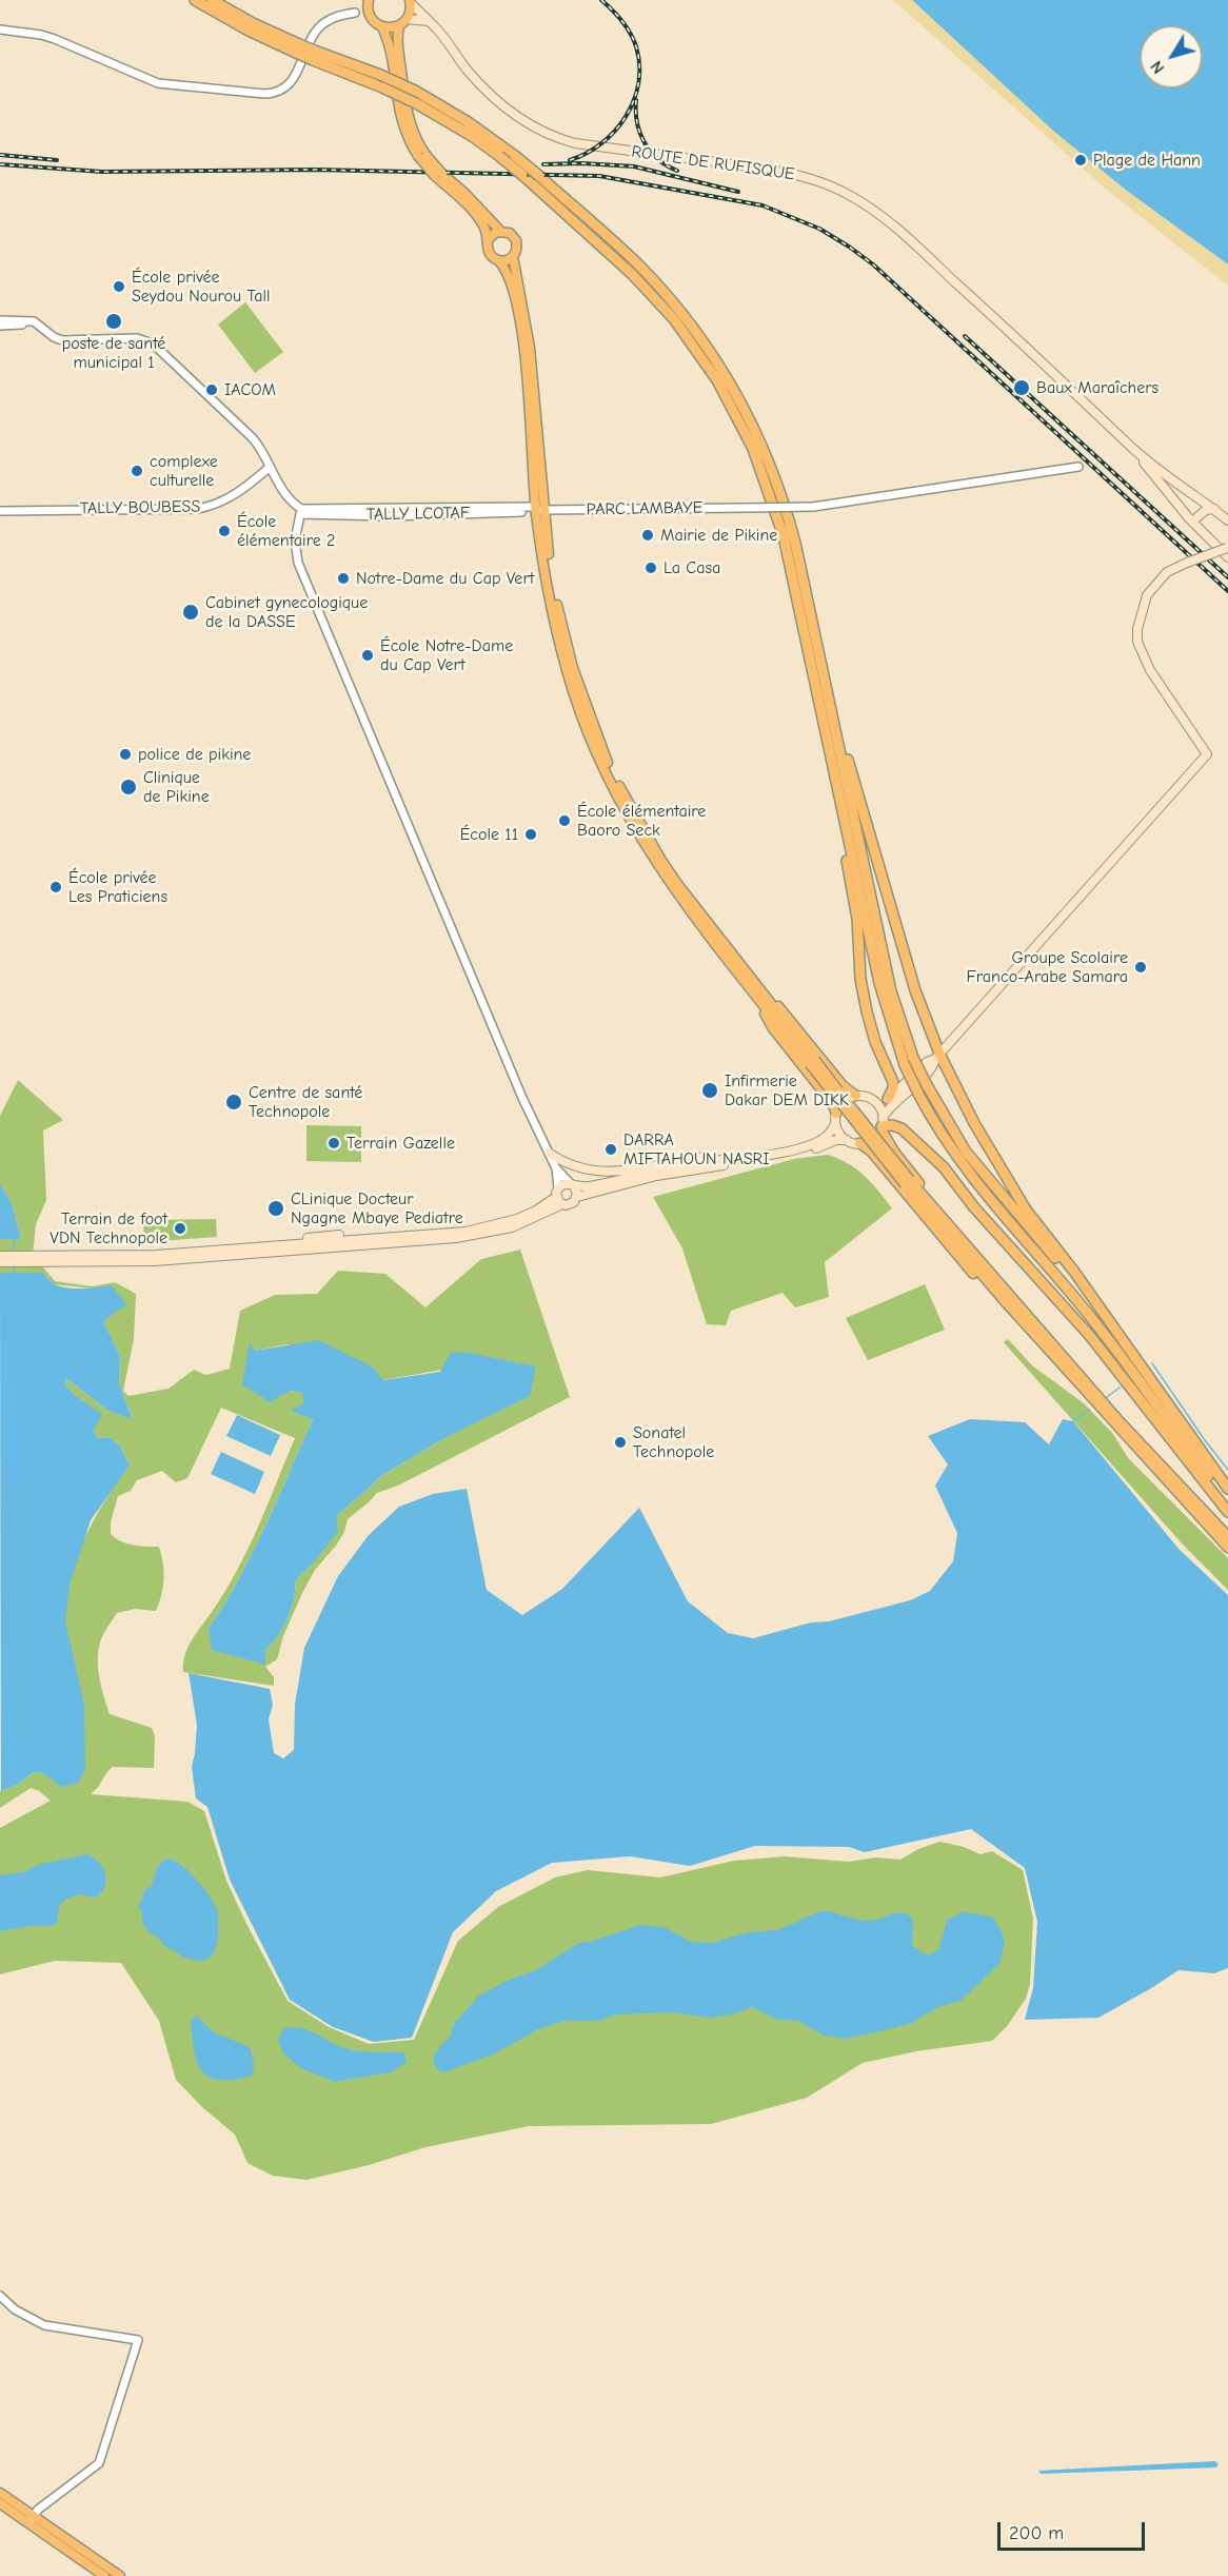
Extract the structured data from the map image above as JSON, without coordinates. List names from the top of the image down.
{
  "streets": {
    "main road": ["ROUTE DE RUFISQUE"],
    "street": ["TALLY BOUBESS", "PARC LAMBAYE", "TALLY LCOTAF"]
  },
  "crossings": [
    ["PARC LAMBAYE", "TALLY LCOTAF"]
  ],
  "places": [
    "Plage de Hann",
    "École privée Seydou Nourou Tall",
    "poste de santé municipal 1",
    "Baux Maraîchers",
    "IACOM",
    "complexe culturelle",
    "École élémentaire 2",
    "Mairie de Pikine",
    "La Casa",
    "Notre-Dame du Cap Vert",
    "Cabinet gynecologique de la DASSE",
    "École Notre-Dame du Cap Vert",
    "police de pikine",
    "Clinique de Pikine",
    "École élémentaire Baoro Seck",
    "École 11",
    "École privée Les Praticiens",
    "Groupe Scolaire Franco-Arabe Samara",
    "Infirmerie Dakar DEM DIKK",
    "Centre de santé Technopole",
    "Terrain Gazelle",
    "DARRA MIFTAHOUN NASRI",
    "CLinique Docteur Ngagne Mbaye Pediatre",
    "Terrain de foot VDN Technopole",
    "Sonatel Technopole"
  ],
  "scale_bar": "200 m",
  "north": "bottom left"
}
